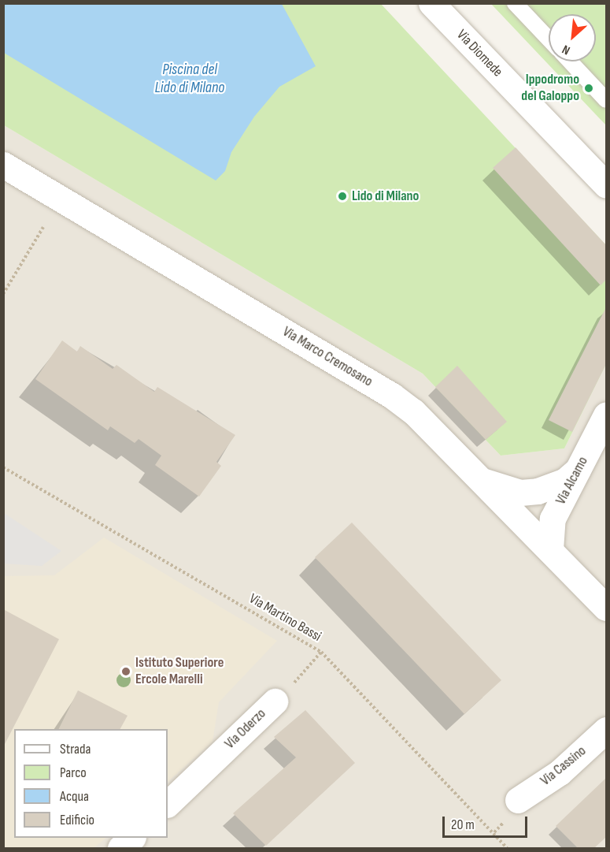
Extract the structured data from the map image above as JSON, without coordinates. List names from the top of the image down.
{
  "streets": {
    "street": [
      "Via Diomede",
      "Via Marco Cremosano",
      "Via Alcamo",
      "Via Oderzo",
      "Via Cassino"
    ],
    "path": ["Via Martino Bassi"]
  },
  "crossings": [
    ["Via Marco Cremosano", "Via Alcamo"],
    ["Via Martino Bassi", "Via Oderzo"]
  ],
  "water": ["Piscina del Lido di Milano"],
  "places": ["Ippodromo del Galoppo", "Lido di Milano", "Istituto Superiore Ercole Marelli"],
  "legend": [
    "Strada",
    "Parco",
    "Acqua",
    "Edificio"
  ],
  "scale_bar": "20 m",
  "north": "bottom left"
}
